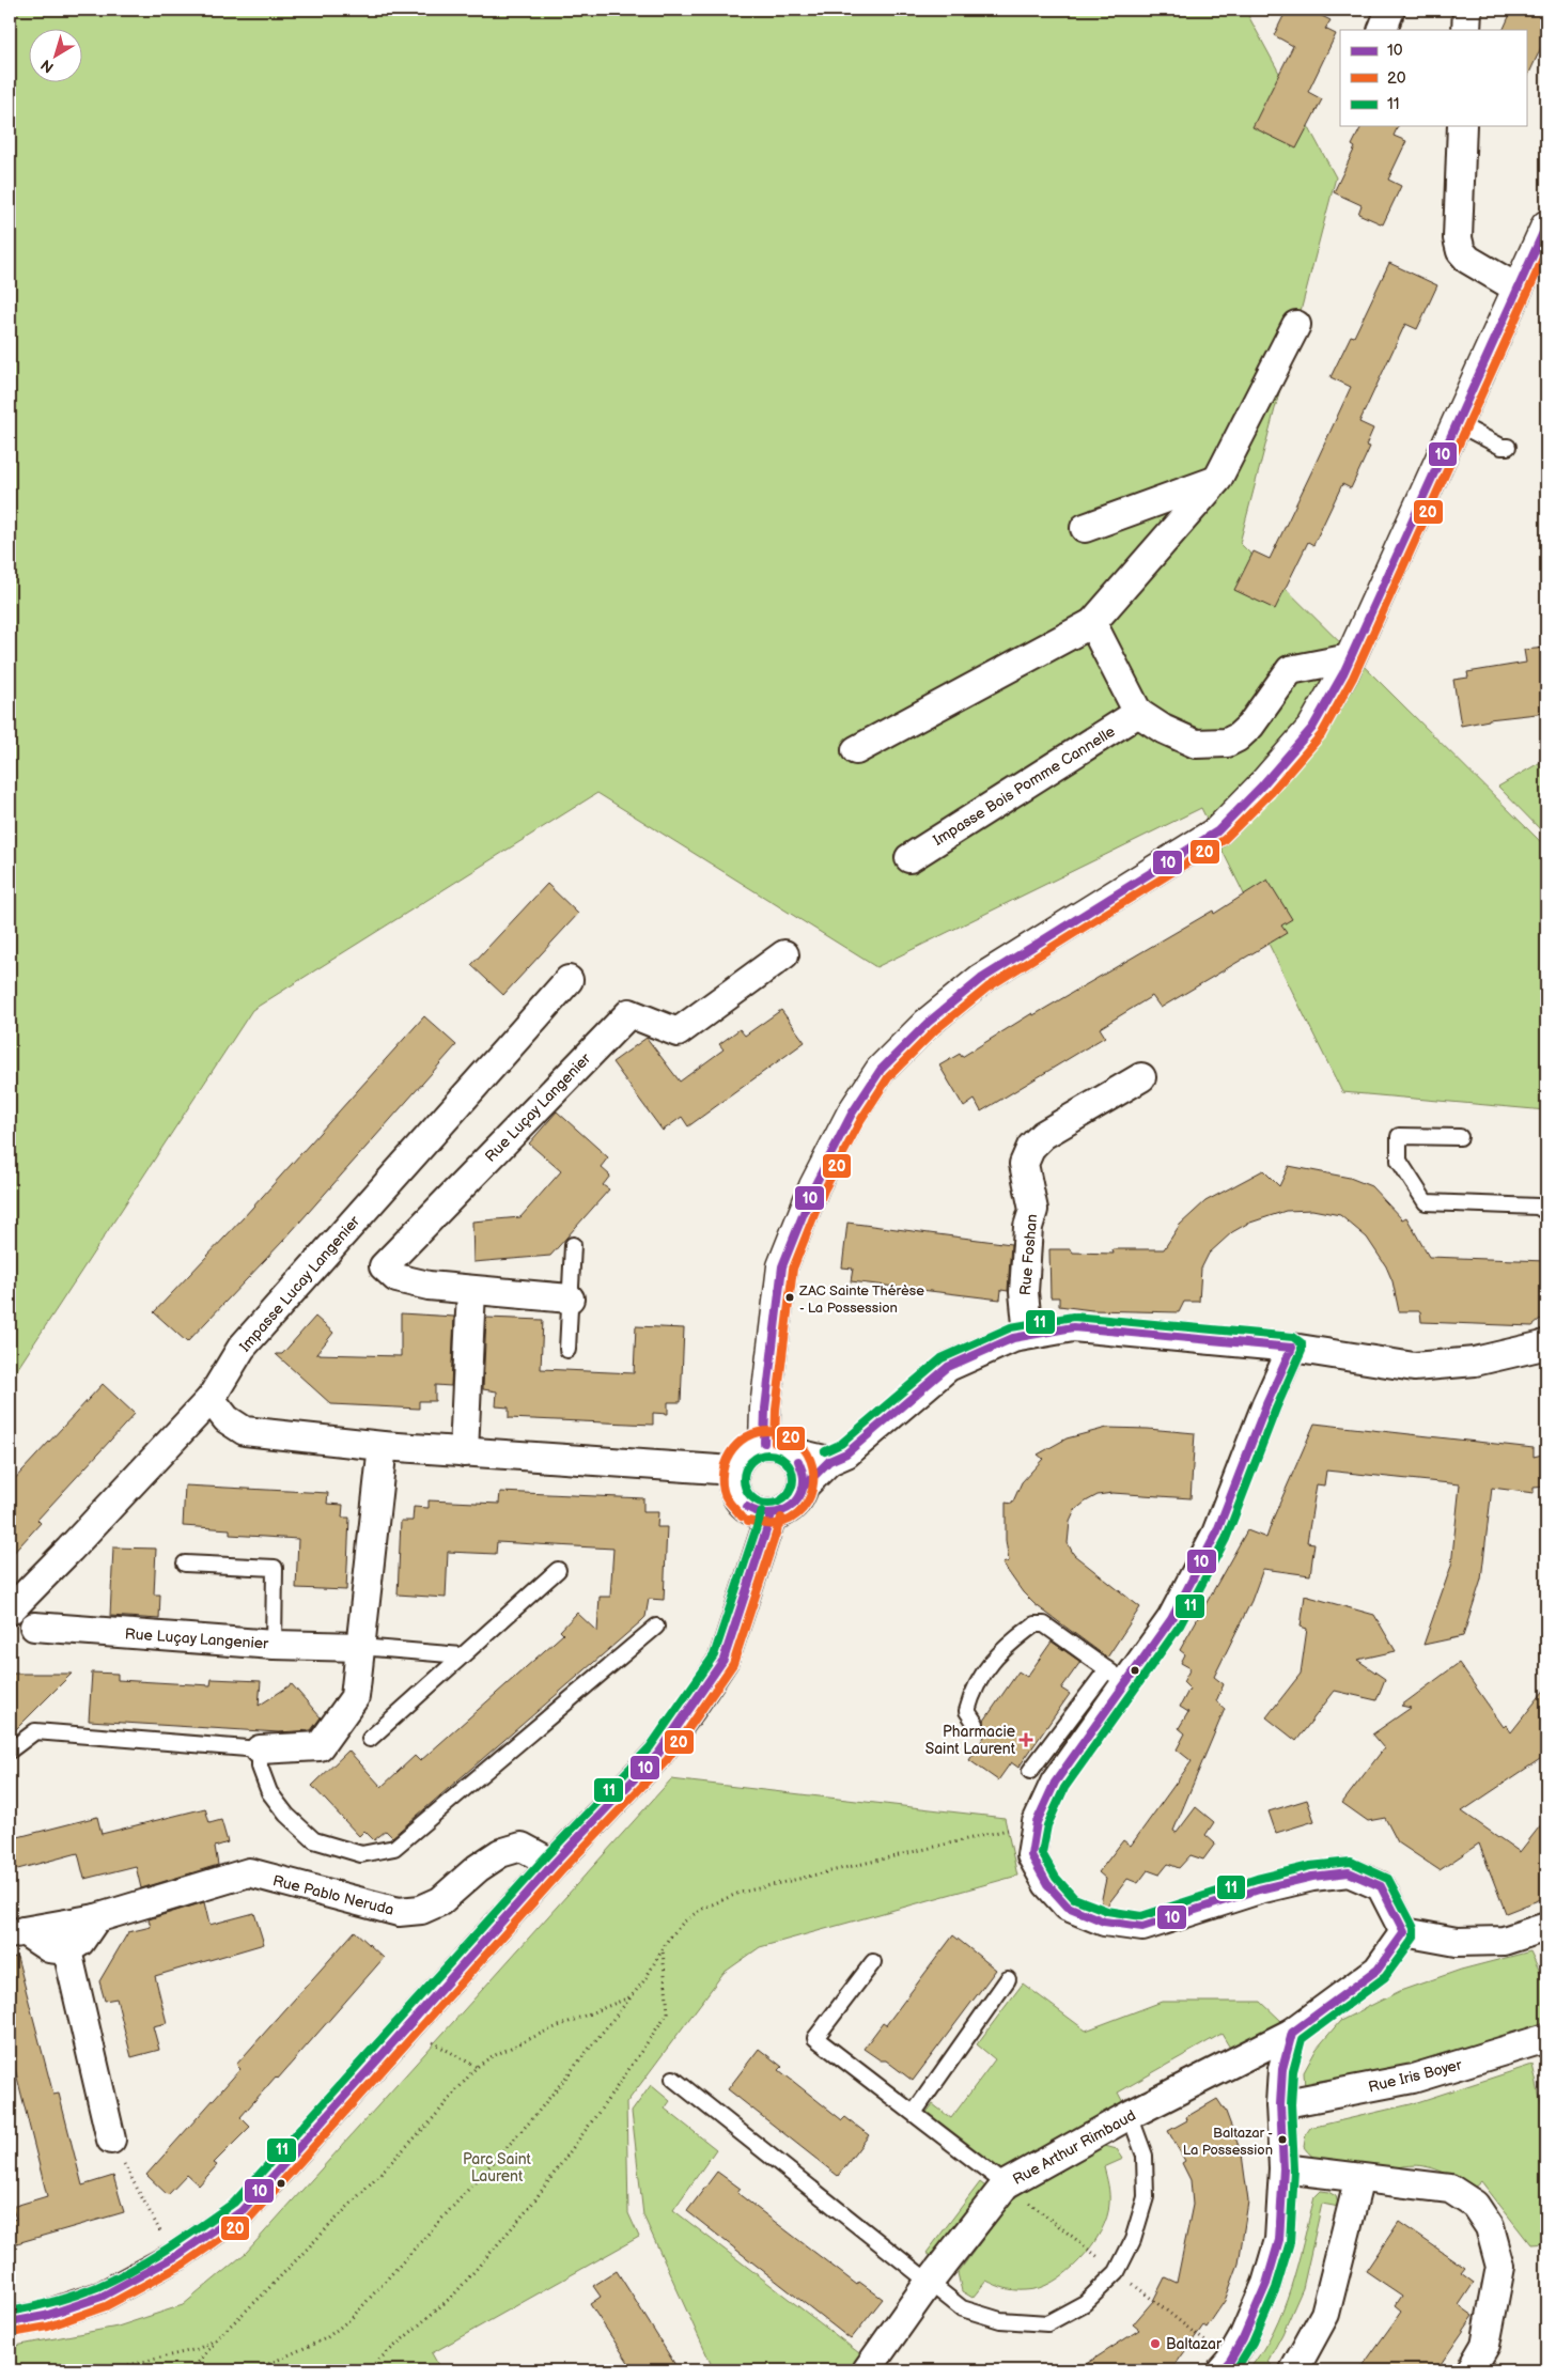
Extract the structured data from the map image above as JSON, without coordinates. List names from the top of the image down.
{
  "streets": {
    "street": [
      "Impasse Bois Pomme Cannelle",
      "Rue Luçay Langenier",
      "Rue Foshan",
      "Impasse Lucay Langenier",
      "Rue Pablo Neruda",
      "Rue Iris Boyer",
      "Rue Arthur Rimbaud"
    ]
  },
  "parks": ["Parc Saint Laurent"],
  "places": {
    "other": ["ZAC Sainte Thérèse - La Possession", "Baltazar - La Possession", "Baltazar"],
    "health": ["Pharmacie Saint Laurent"]
  },
  "lines": ["transit line 10", "transit line 20", "transit line 11"],
  "legend": ["10", "20", "11"],
  "north": "bottom left"
}
